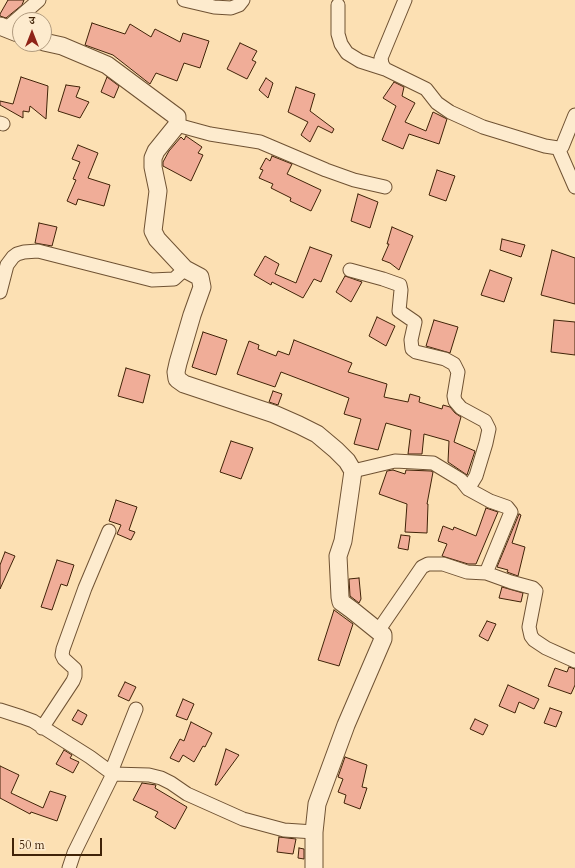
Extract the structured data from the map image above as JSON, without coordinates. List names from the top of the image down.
{
  "scale_bar": "50 m",
  "north": "top"
}
